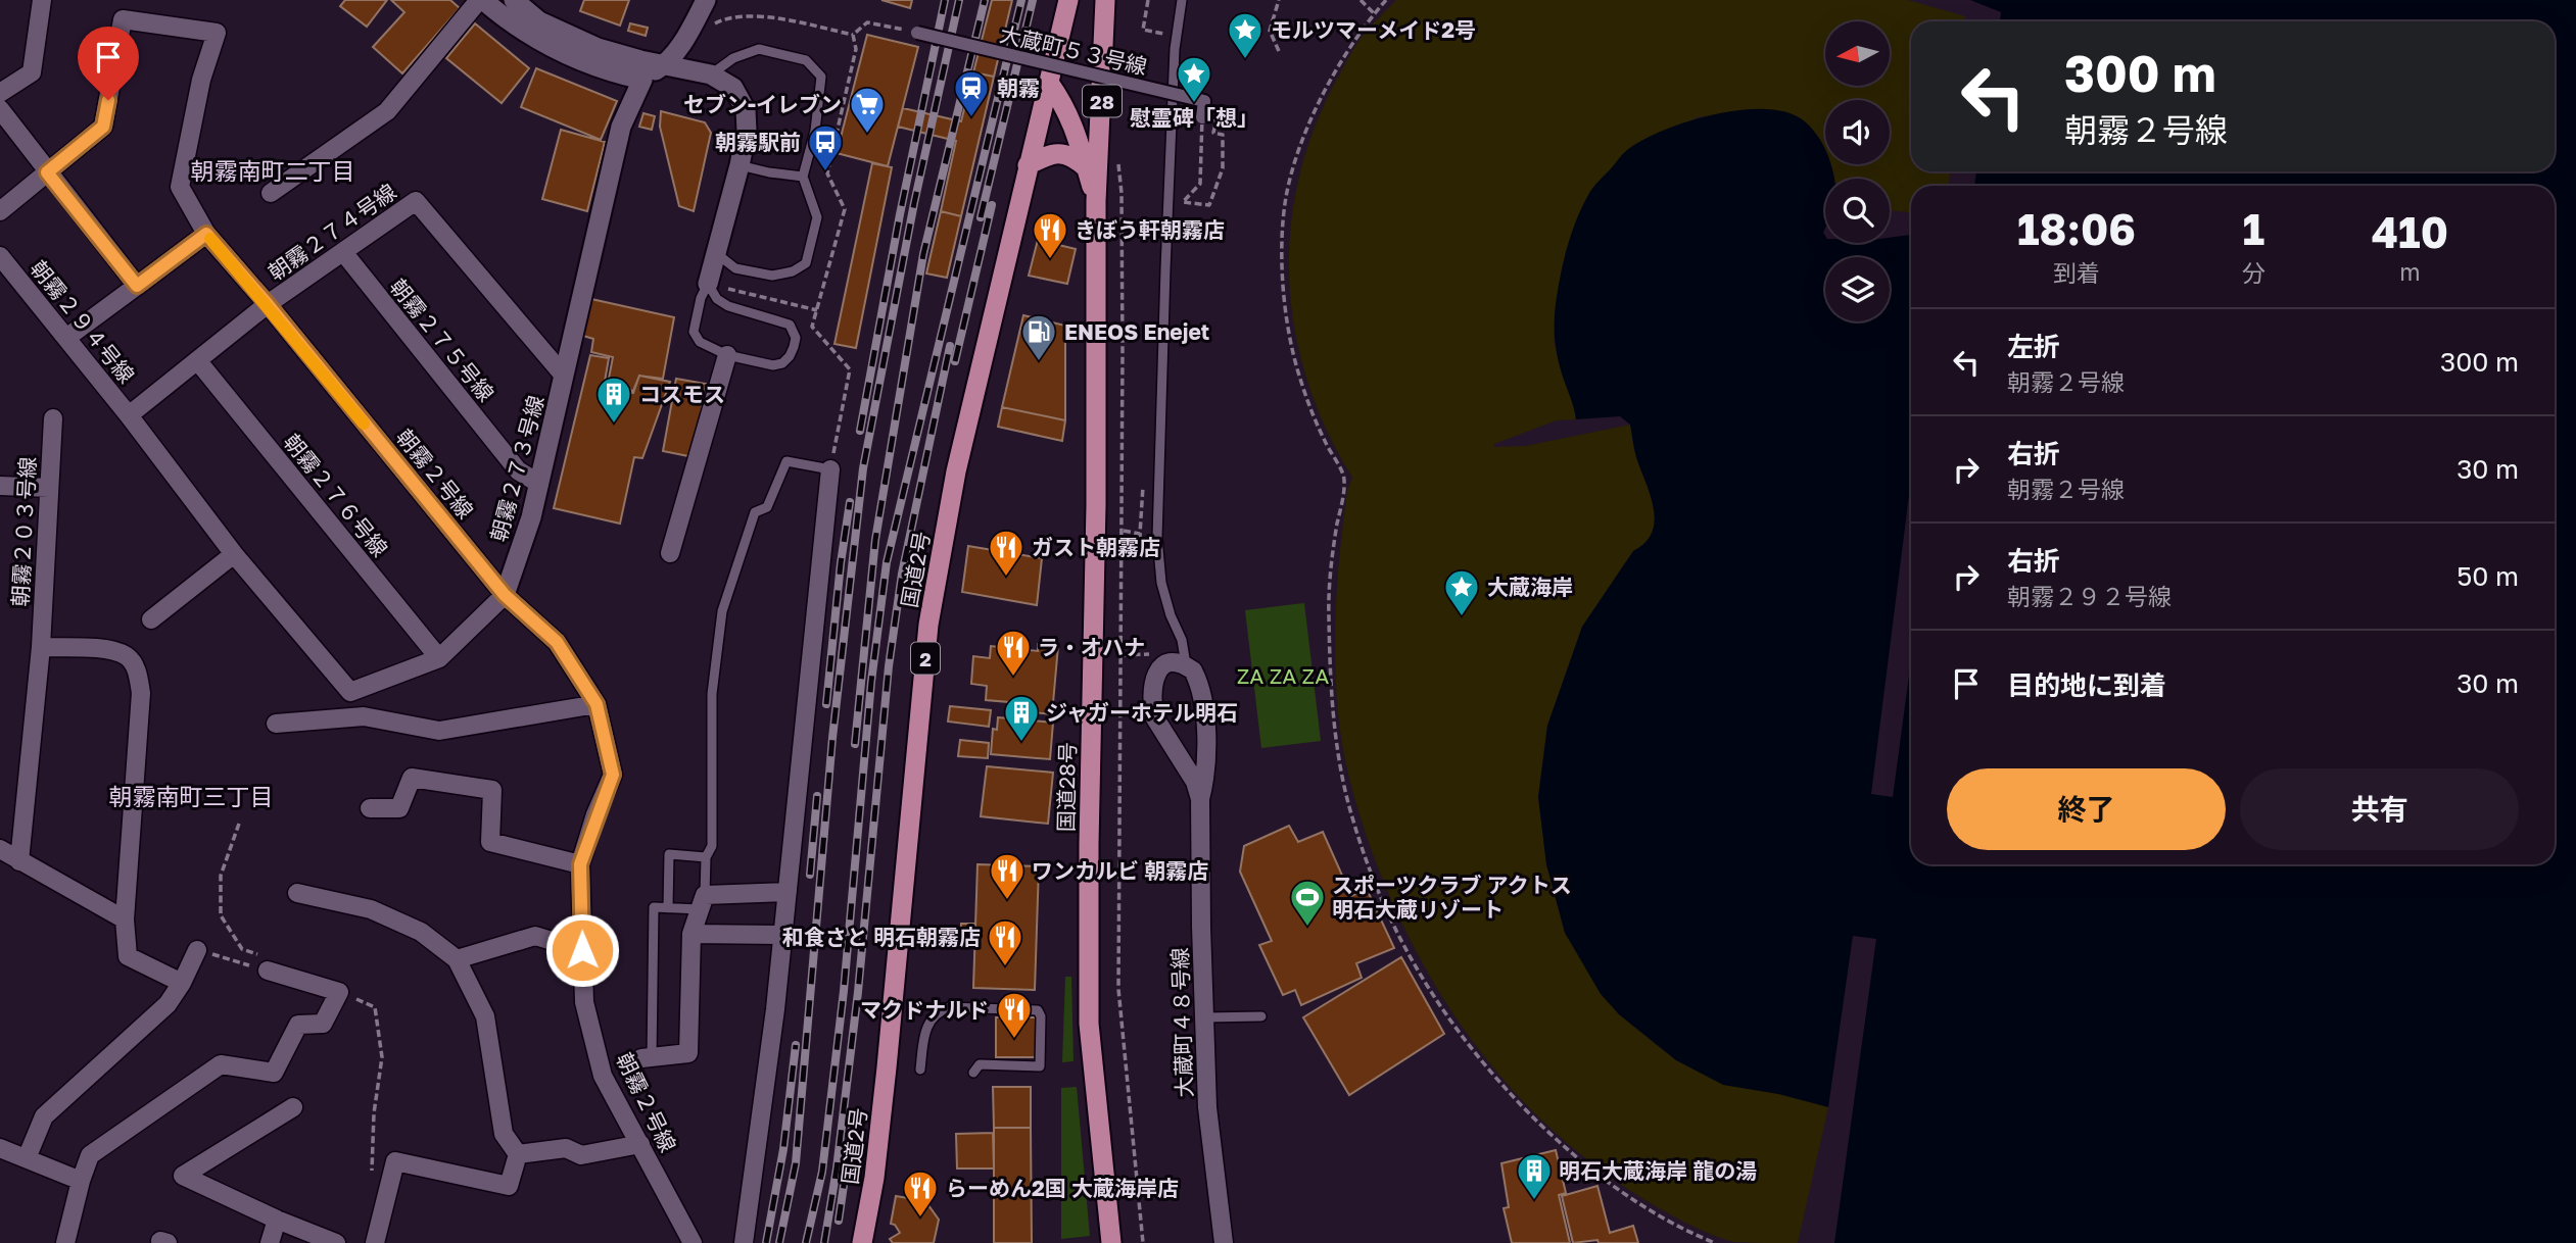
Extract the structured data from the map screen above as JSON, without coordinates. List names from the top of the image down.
{
  "streets": {
    "highway": [
      "28",
      "国道2号",
      "2",
      "国道28号"
    ],
    "street": [
      "大蔵町５３号線",
      "朝霧２７４号線",
      "朝霧２９４号線",
      "朝霧２７５号線",
      "朝霧２７３号線",
      "朝霧２号線",
      "朝霧２７６号線",
      "朝霧２０３号線",
      "大蔵町４８号線"
    ]
  },
  "crossings": [
    ["朝霧２７４号線", "朝霧２９４号線"],
    ["朝霧２７４号線", "朝霧２７５号線"],
    ["朝霧２７４号線", "朝霧２７３号線"],
    ["朝霧２７４号線", "朝霧２号線"],
    ["朝霧２７４号線", "朝霧２７６号線"],
    ["朝霧２９４号線", "朝霧２７３号線"],
    ["朝霧２７５号線", "朝霧２７３号線"],
    ["朝霧２７３号線", "朝霧２号線"],
    ["朝霧２７３号線", "朝霧２７６号線"],
    ["国道2号", "国道28号"]
  ],
  "districts": ["朝霧南町二丁目", "朝霧南町三丁目"],
  "parks": ["ZA ZA ZA"],
  "places": {
    "place": ["モルツマーメイド2号", "慰霊碑「想」", "大蔵海岸"],
    "station": ["朝霧"],
    "supermarket": ["セブン-イレブン"],
    "bus stop": ["朝霧駅前"],
    "restaurant": [
      "きぼう軒朝霧店",
      "ガスト朝霧店",
      "ラ・オハナ",
      "ワンカルビ 朝霧店",
      "和食さと 明石朝霧店",
      "マクドナルド",
      "らーめん2国 大蔵海岸店"
    ],
    "fuel station": ["ENEOS Enejet"],
    "building": ["コスモス", "ジャガーホテル明石", "明石大蔵海岸 龍の湯"],
    "sports": ["スポーツクラブ アクトス 明石大蔵リゾート"]
  },
  "north": "left",
  "page": {
    "turn": ["300 m", "朝霧２号線"],
    "eta": [
      "18:06",
      "到着",
      "1",
      "分",
      "410",
      "m"
    ],
    "list": [
      {
        "name": "左折",
        "note": "朝霧２号線",
        "value": "300 m"
      },
      {
        "name": "右折",
        "note": "朝霧２号線",
        "value": "30 m"
      },
      {
        "name": "右折",
        "note": "朝霧２９２号線",
        "value": "50 m"
      },
      {
        "name": "目的地に到着",
        "value": "30 m"
      }
    ],
    "buttons": ["終了", "共有"]
  }
}
